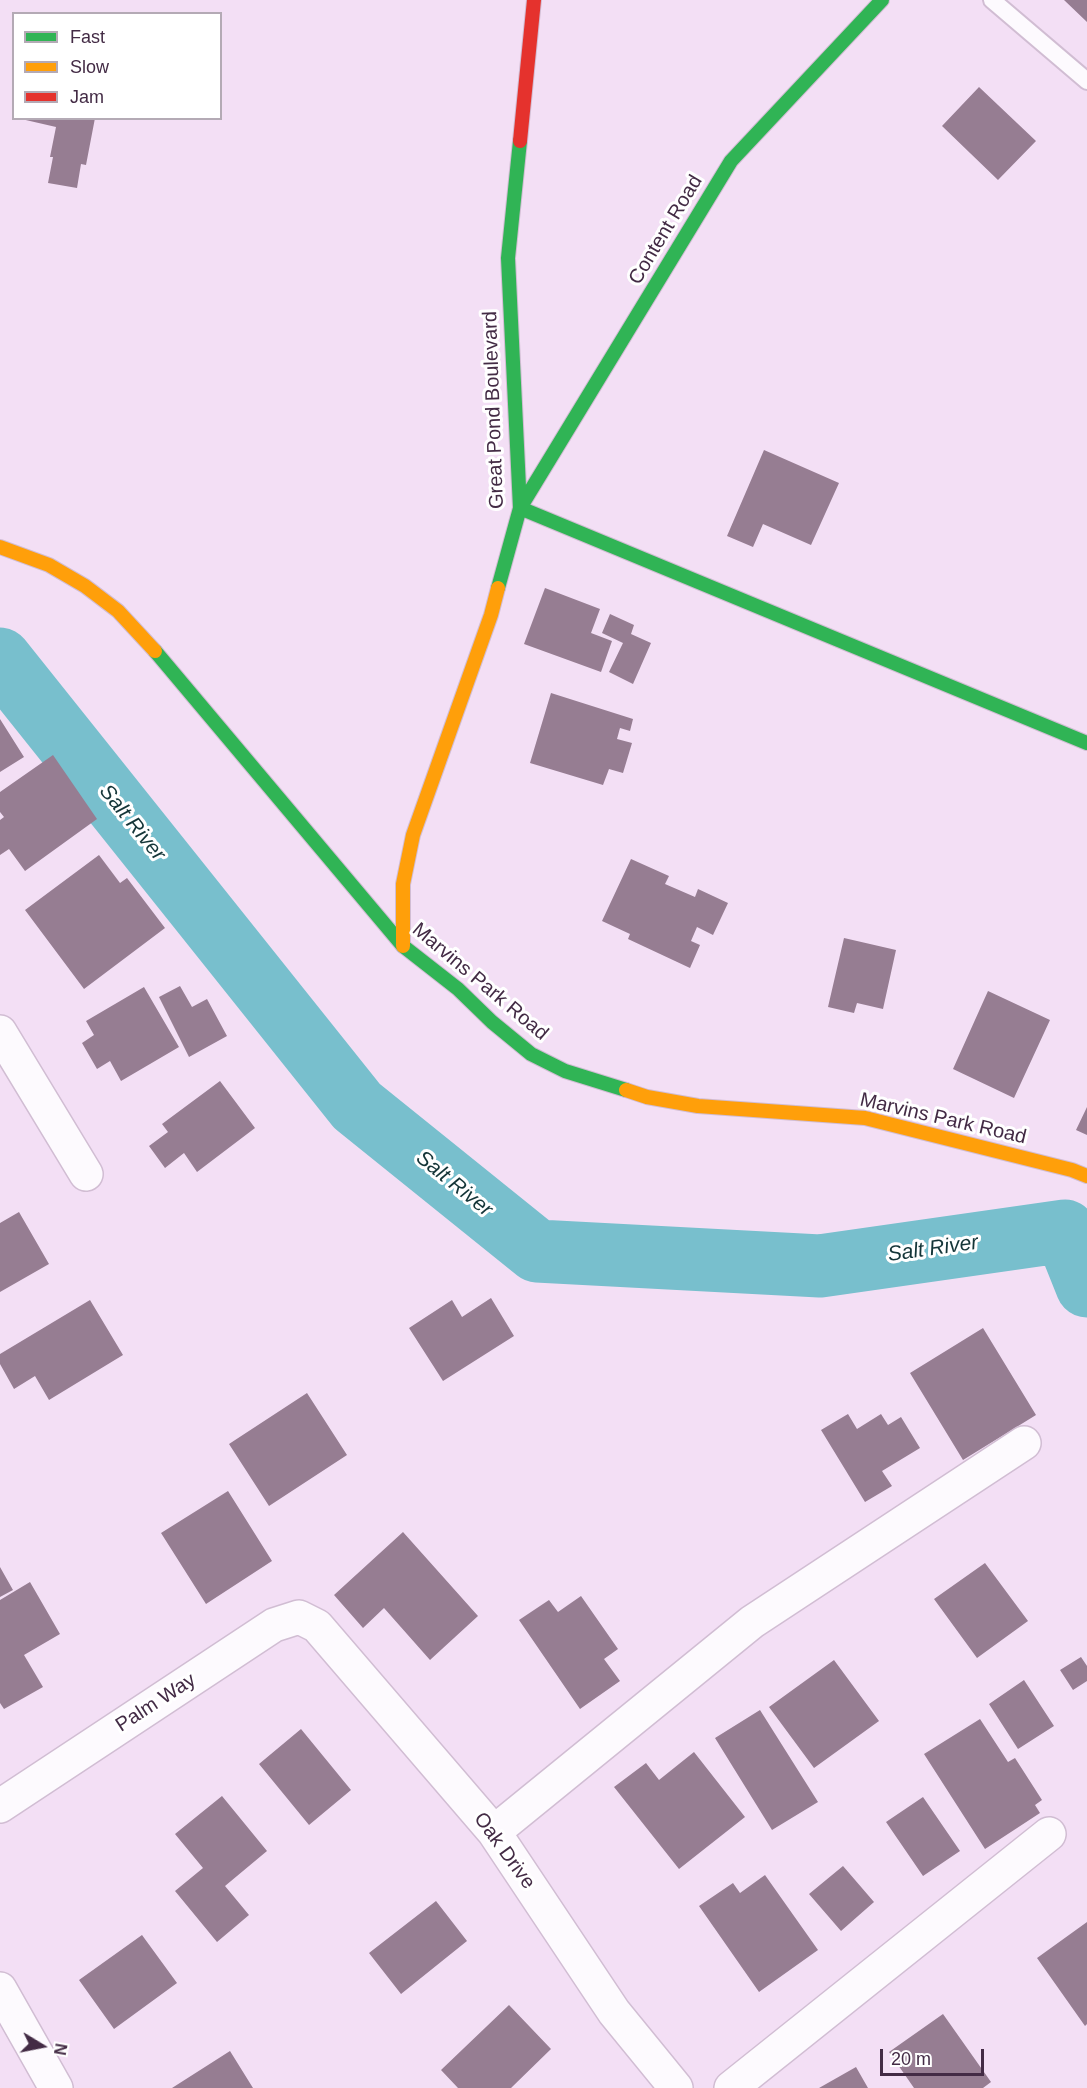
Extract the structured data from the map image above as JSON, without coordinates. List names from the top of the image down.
{
  "streets": {
    "street": [
      "Content Road",
      "Great Pond Boulevard",
      "Marvins Park Road",
      "Palm Way",
      "Oak Drive"
    ]
  },
  "crossings": [
    ["Content Road", "Great Pond Boulevard"],
    ["Great Pond Boulevard", "Marvins Park Road"],
    ["Palm Way", "Oak Drive"]
  ],
  "water": ["Salt River"],
  "legend": ["Fast", "Slow", "Jam"],
  "scale_bar": "20 m",
  "north": "right"
}
